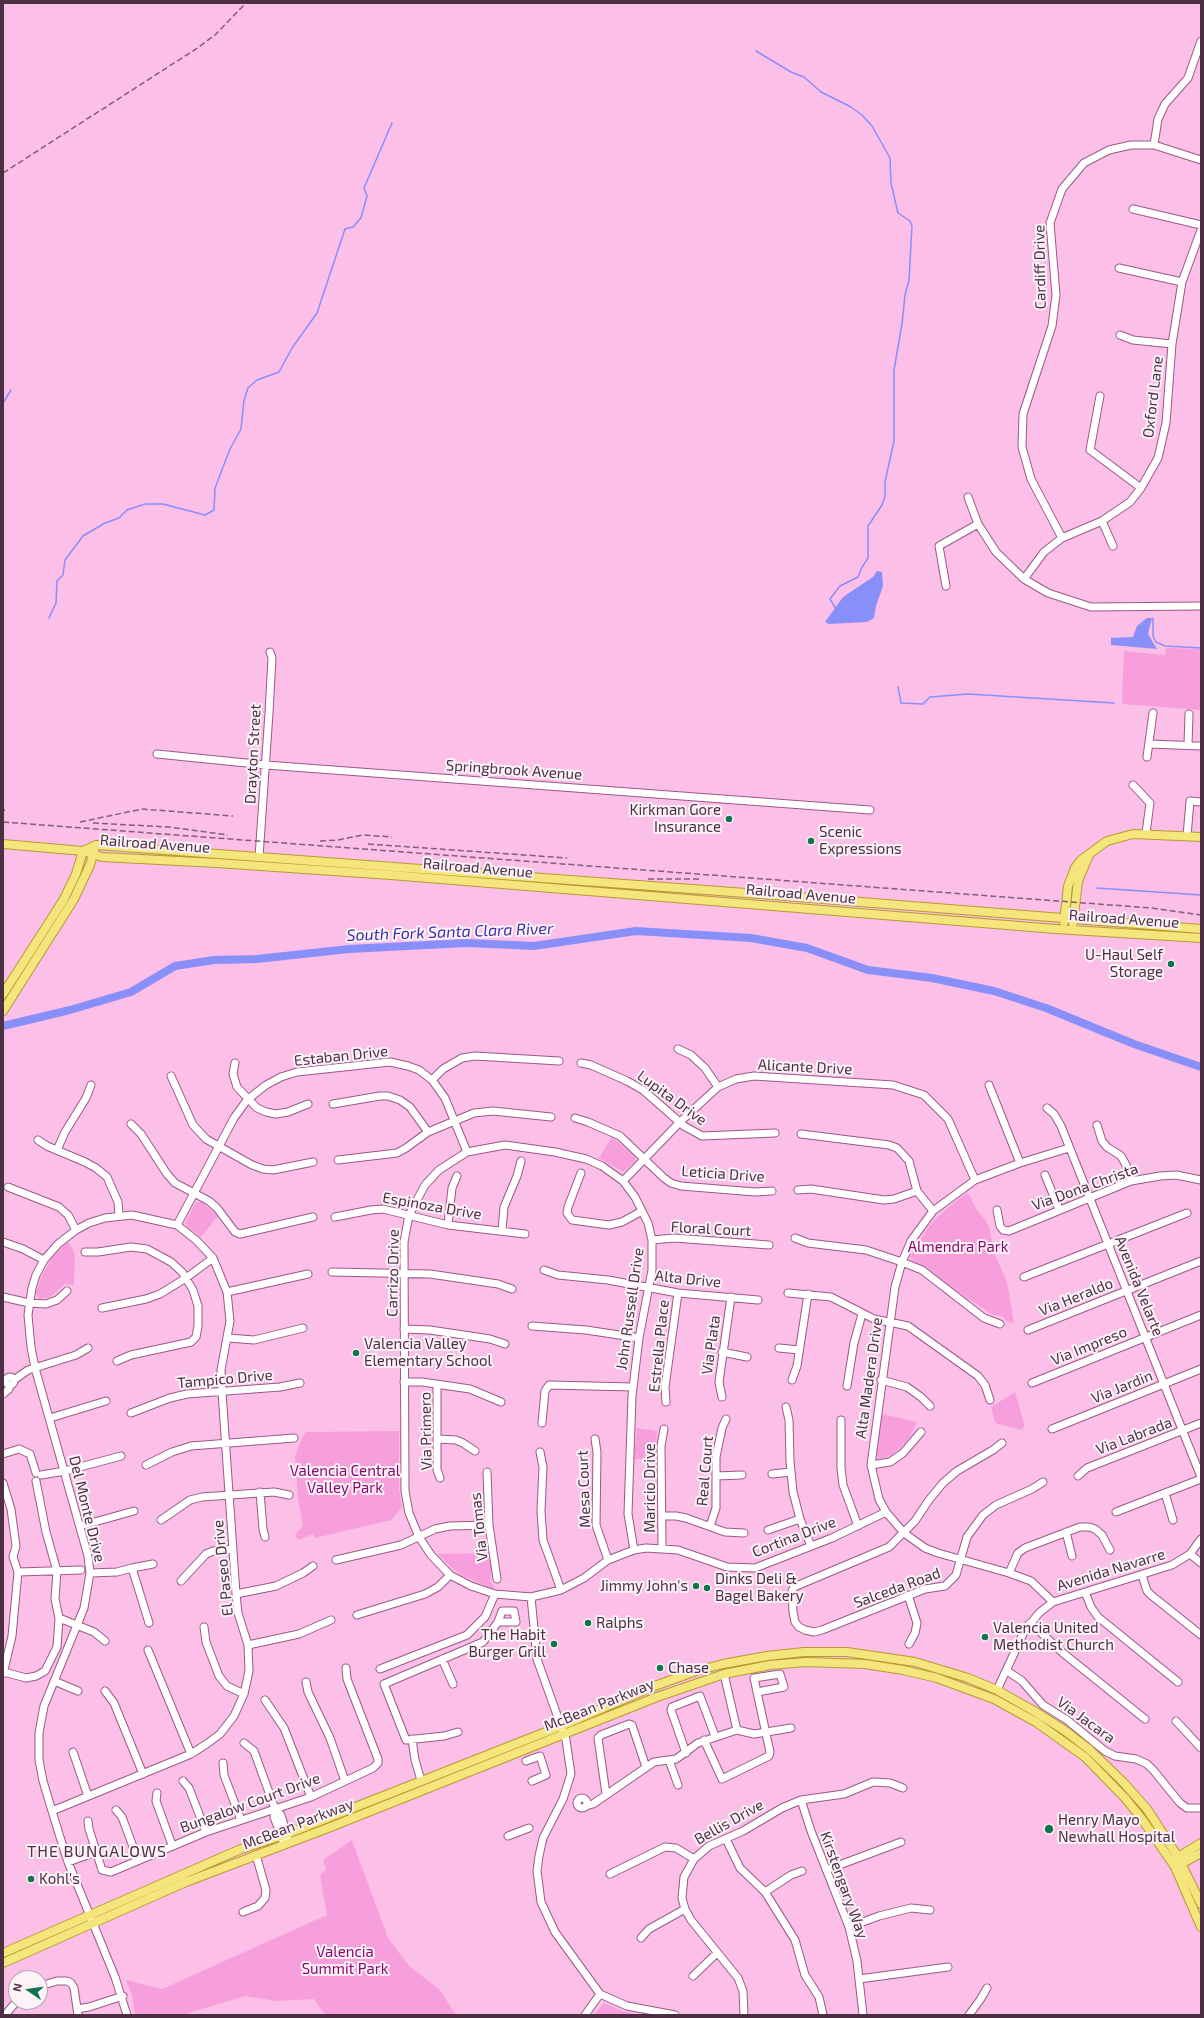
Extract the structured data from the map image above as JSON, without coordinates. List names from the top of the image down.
{
  "streets": {
    "main road": ["Railroad Avenue", "McBean Parkway"],
    "street": [
      "Cardiff Drive",
      "Oxford Lane",
      "Drayton Street",
      "Springbrook Avenue",
      "Estaban Drive",
      "Alicante Drive",
      "Lupita Drive",
      "Leticia Drive",
      "Via Dona Christa",
      "Espinoza Drive",
      "Floral Court",
      "Carrizo Drive",
      "Alta Drive",
      "Avenida Velarte",
      "Via Heraldo",
      "John Russell Drive",
      "Via Plata",
      "Estrella Place",
      "Via Impreso",
      "Alta Madera Drive",
      "Tampico Drive",
      "Via Jardin",
      "Via Primero",
      "Via Labrada",
      "Real Court",
      "Maricio Drive",
      "Mesa Court",
      "Del Monte Drive",
      "Via Tomas",
      "Cortina Drive",
      "El Paseo Drive",
      "Avenida Navarre",
      "Salceda Road",
      "Via Jacara",
      "Bungalow Court Drive",
      "Bellis Drive",
      "Kirstengary Way"
    ]
  },
  "crossings": [
    ["Cardiff Drive", "Oxford Lane"],
    ["Drayton Street", "Springbrook Avenue"],
    ["Drayton Street", "Railroad Avenue"],
    ["Estaban Drive", "Carrizo Drive"],
    ["Estaban Drive", "Del Monte Drive"],
    ["Estaban Drive", "El Paseo Drive"],
    ["Alicante Drive", "Lupita Drive"],
    ["Alicante Drive", "Leticia Drive"],
    ["Alicante Drive", "John Russell Drive"],
    ["Alicante Drive", "Alta Madera Drive"],
    ["Via Dona Christa", "Avenida Velarte"],
    ["Espinoza Drive", "Carrizo Drive"],
    ["Floral Court", "John Russell Drive"],
    ["Carrizo Drive", "John Russell Drive"],
    ["Carrizo Drive", "Cortina Drive"],
    ["Alta Drive", "John Russell Drive"],
    ["Alta Drive", "Via Plata"],
    ["Alta Drive", "Estrella Place"],
    ["Avenida Velarte", "Via Heraldo"],
    ["Avenida Velarte", "Via Impreso"],
    ["Avenida Velarte", "Alta Madera Drive"],
    ["Avenida Velarte", "Via Jardin"],
    ["Avenida Velarte", "Via Labrada"],
    ["John Russell Drive", "Cortina Drive"],
    ["Alta Madera Drive", "Cortina Drive"],
    ["Alta Madera Drive", "Avenida Navarre"],
    ["Alta Madera Drive", "Salceda Road"],
    ["Tampico Drive", "El Paseo Drive"],
    ["Maricio Drive", "Cortina Drive"],
    ["Mesa Court", "Cortina Drive"],
    ["Del Monte Drive", "El Paseo Drive"],
    ["Del Monte Drive", "McBean Parkway"],
    ["Avenida Navarre", "McBean Parkway"],
    ["Avenida Navarre", "Via Jacara"],
    ["Bellis Drive", "Kirstengary Way"]
  ],
  "districts": ["THE BUNGALOWS"],
  "water": ["South Fork Santa Clara River"],
  "parks": ["Almendra Park", "Valencia Central Valley Park", "Valencia Summit Park"],
  "places": [
    "Kirkman Gore Insurance",
    "Scenic Expressions",
    "U-Haul Self Storage",
    "Valencia Valley Elementary School",
    "Jimmy John's",
    "Dinks Deli & Bagel Bakery",
    "Ralphs",
    "Valencia United Methodist Church",
    "The Habit Burger Grill",
    "Chase",
    "Henry Mayo Newhall Hospital",
    "Kohl's"
  ],
  "north": "left"
}
